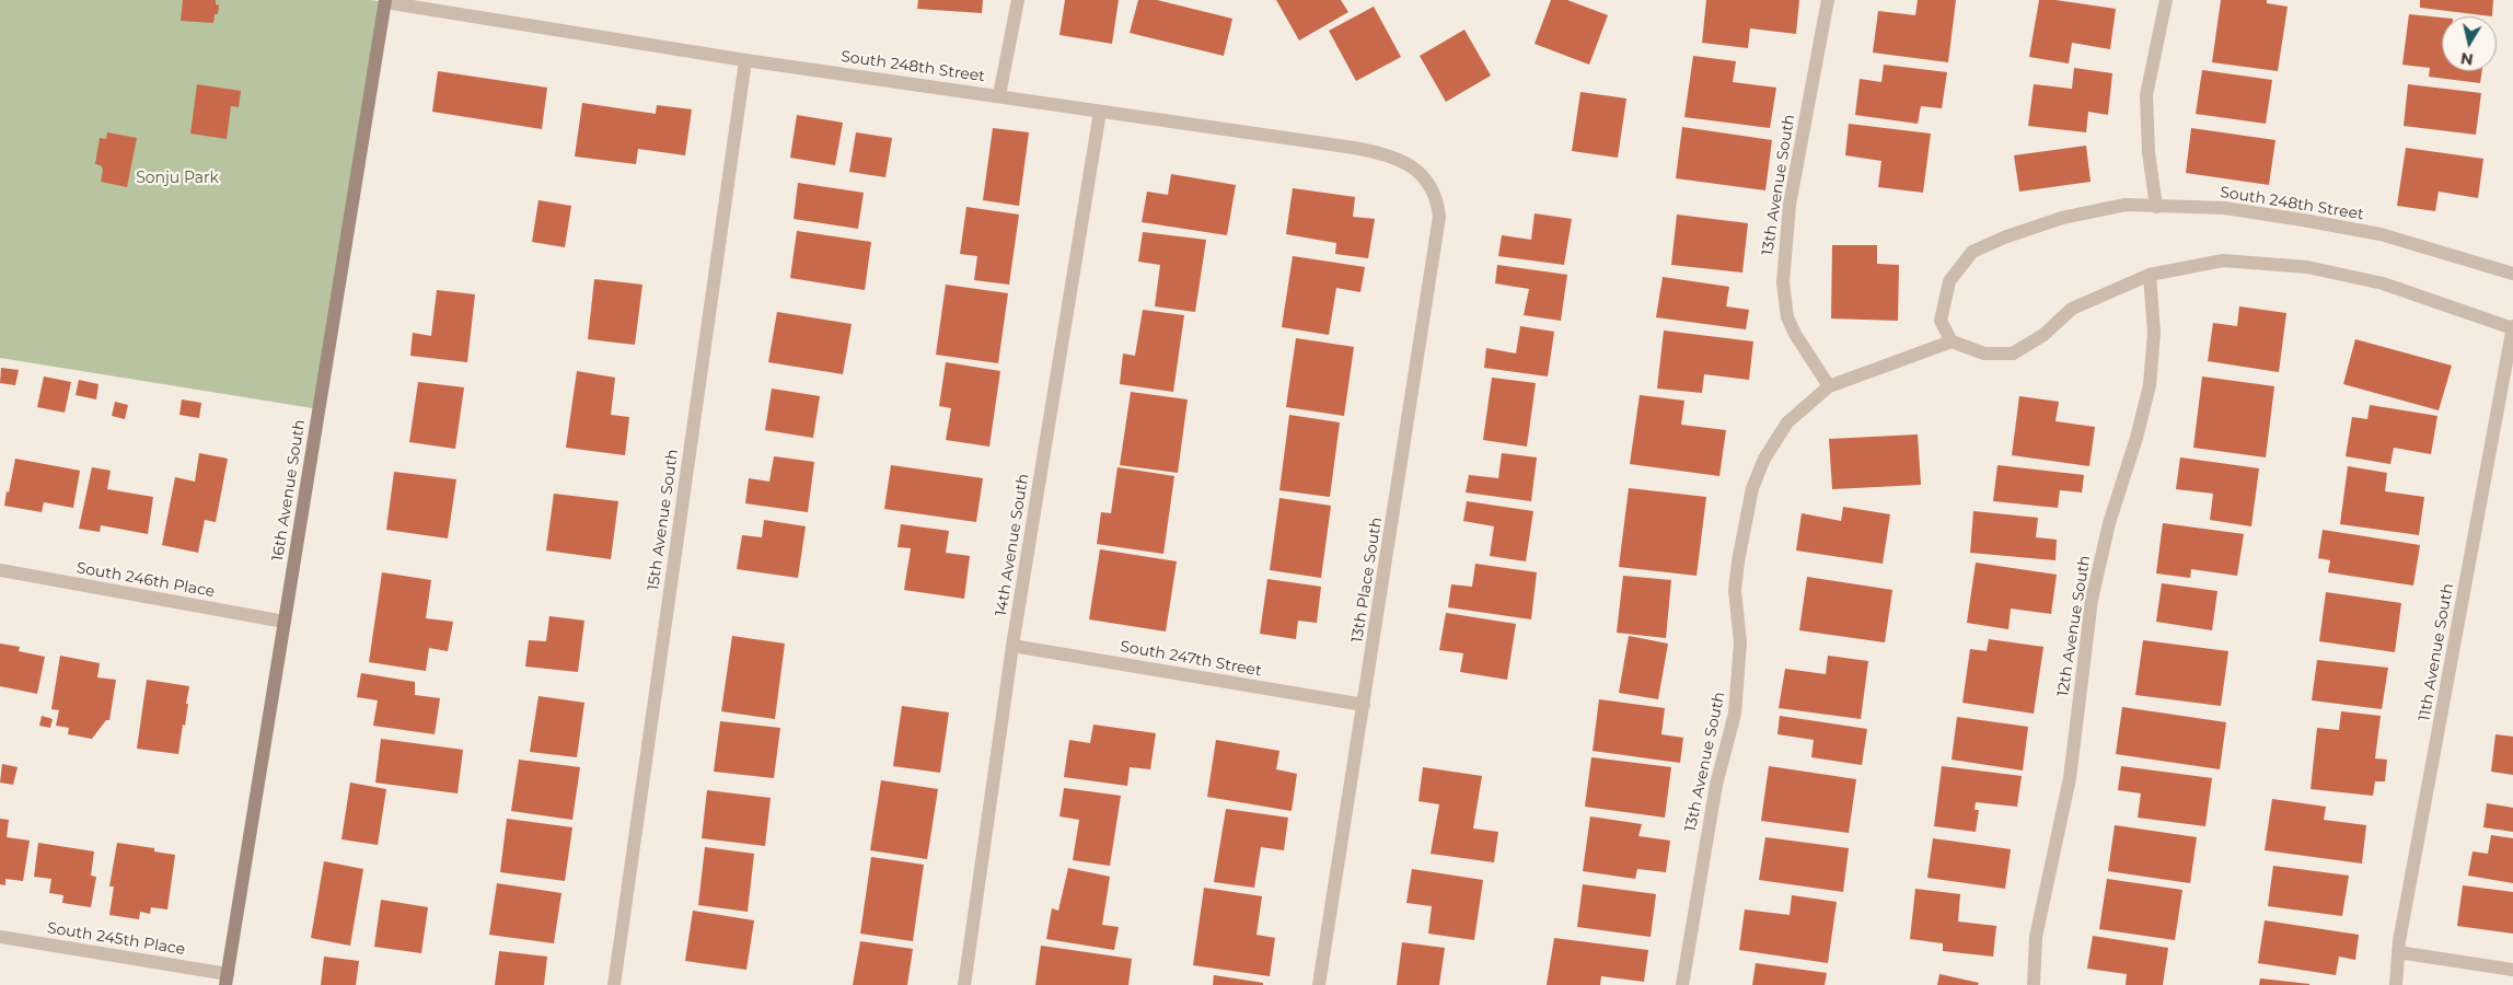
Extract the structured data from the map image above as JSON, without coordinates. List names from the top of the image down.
{
  "streets": {
    "main road": ["16th Avenue South"],
    "street": [
      "South 248th Street",
      "13th Avenue South",
      "15th Avenue South",
      "14th Avenue South",
      "South 246th Place",
      "13th Place South",
      "12th Avenue South",
      "11th Avenue South",
      "South 247th Street",
      "South 245th Place"
    ]
  },
  "crossings": [
    ["South 248th Street", "16th Avenue South"],
    ["South 248th Street", "15th Avenue South"],
    ["South 248th Street", "14th Avenue South"],
    ["South 248th Street", "13th Place South"],
    ["16th Avenue South", "South 246th Place"],
    ["16th Avenue South", "South 245th Place"],
    ["14th Avenue South", "South 247th Street"],
    ["13th Place South", "South 247th Street"]
  ],
  "parks": ["Sonju Park"],
  "north": "bottom"
}
